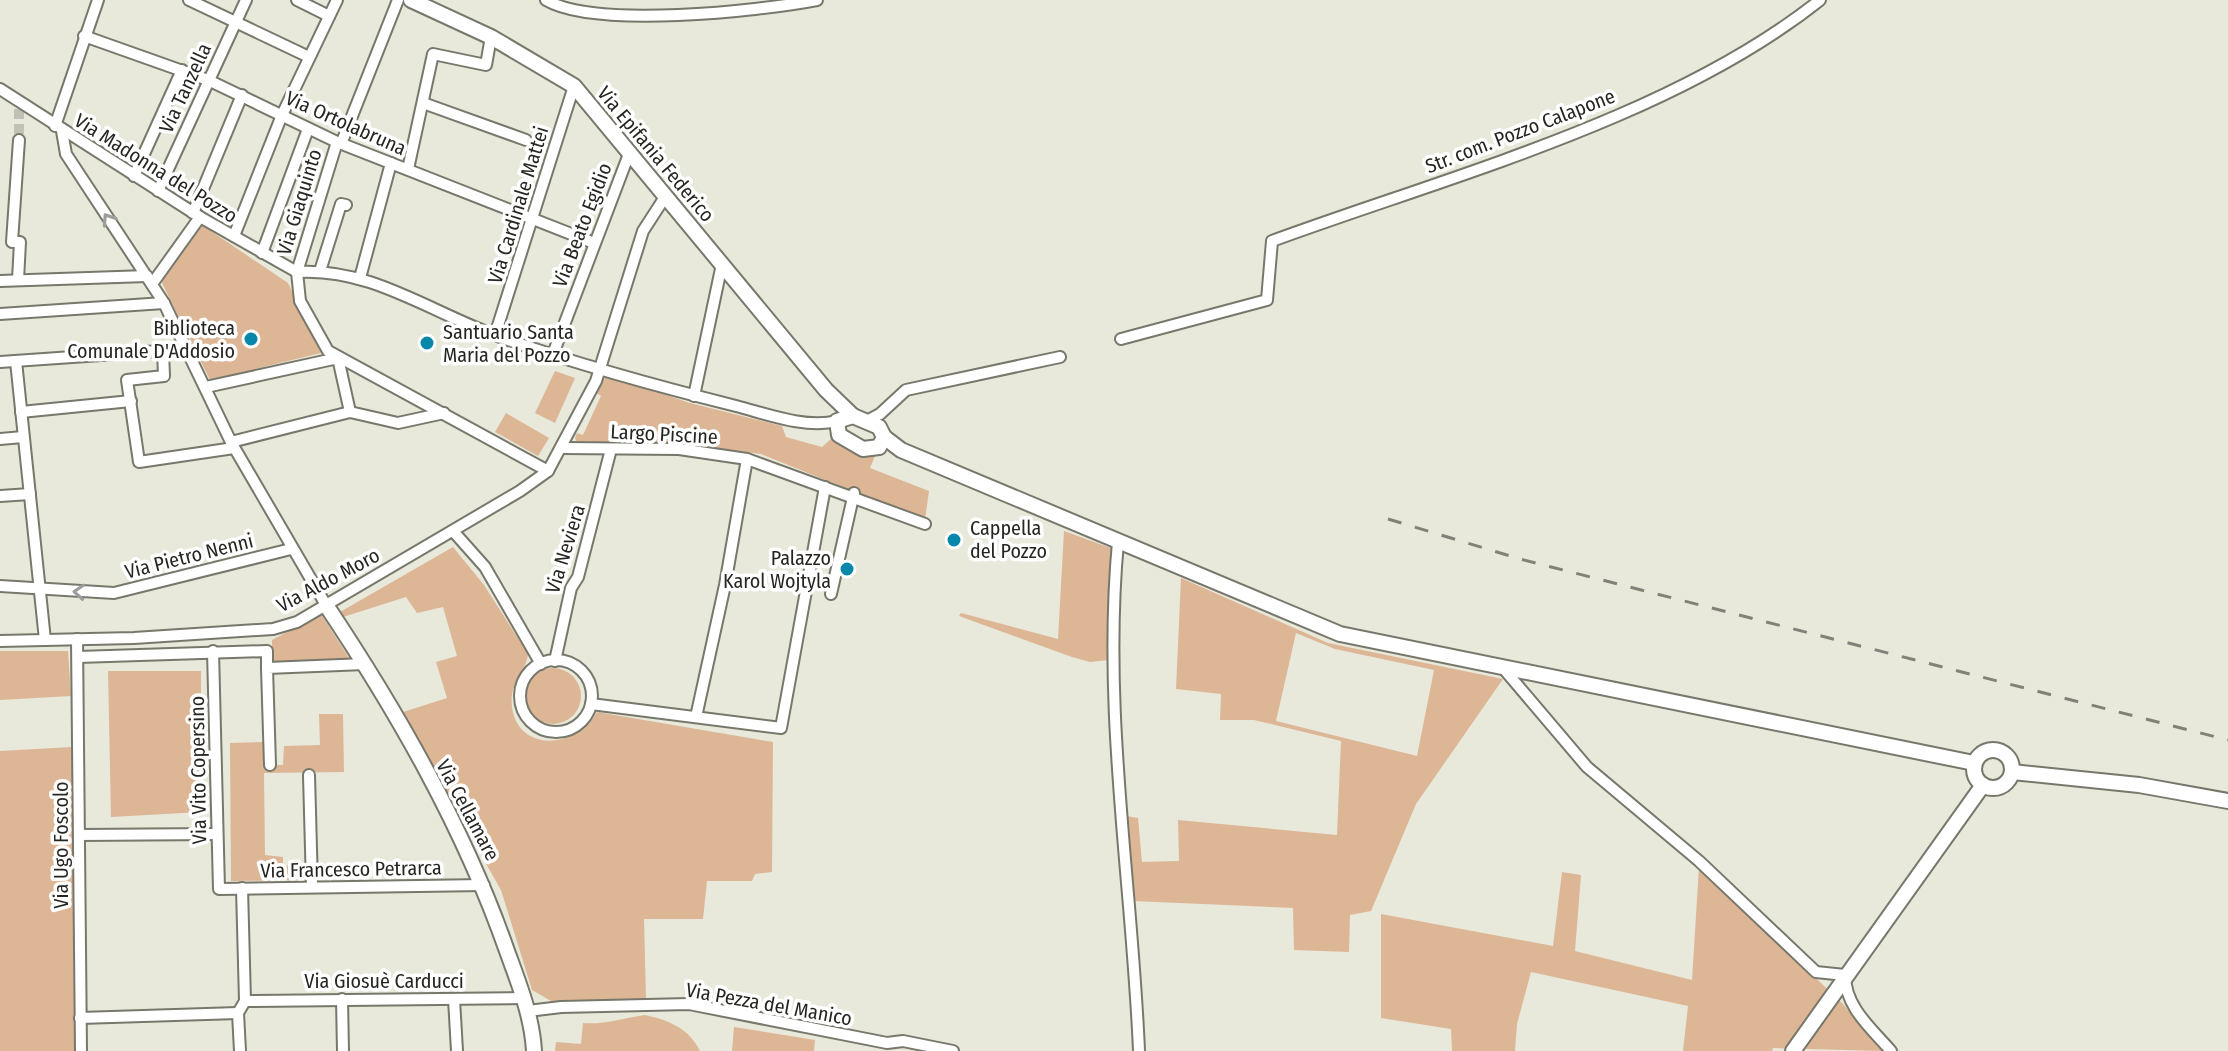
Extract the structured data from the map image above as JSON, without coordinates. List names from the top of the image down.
{
  "streets": {
    "main road": ["Via Epifania Federico", "Via Cellamare"],
    "street": [
      "Via Tanzella",
      "Via Ortolabruna",
      "Str. com. Pozzo Calapone",
      "Via Madonna del Pozzo",
      "Via Giaquinto",
      "Via Cardinale Mattei",
      "Via Beato Egidio",
      "Largo Piscine",
      "Via Neviera",
      "Via Pietro Nenni",
      "Via Aldo Moro",
      "Via Vito Copersino",
      "Via Ugo Foscolo",
      "Via Francesco Petrarca",
      "Via Giosuè Carducci",
      "Via Pezza del Manico"
    ]
  },
  "crossings": [
    ["Via Tanzella", "Via Ortolabruna"],
    ["Via Tanzella", "Via Madonna del Pozzo"],
    ["Via Ortolabruna", "Via Giaquinto"],
    ["Via Ortolabruna", "Via Cardinale Mattei"],
    ["Via Ortolabruna", "Via Beato Egidio"],
    ["Via Epifania Federico", "Via Cardinale Mattei"],
    ["Via Epifania Federico", "Via Beato Egidio"],
    ["Via Epifania Federico", "Via Aldo Moro"],
    ["Via Madonna del Pozzo", "Via Giaquinto"],
    ["Largo Piscine", "Via Neviera"],
    ["Largo Piscine", "Via Aldo Moro"],
    ["Via Aldo Moro", "Via Cellamare"],
    ["Via Aldo Moro", "Via Ugo Foscolo"],
    ["Via Vito Copersino", "Via Francesco Petrarca"],
    ["Via Cellamare", "Via Francesco Petrarca"],
    ["Via Cellamare", "Via Giosuè Carducci"],
    ["Via Cellamare", "Via Pezza del Manico"],
    ["Via Giosuè Carducci", "Via Pezza del Manico"]
  ],
  "places": [
    "Biblioteca Comunale D'Addosio",
    "Santuario Santa Maria del Pozzo",
    "Cappella del Pozzo",
    "Palazzo Karol Wojtyla"
  ]
}
